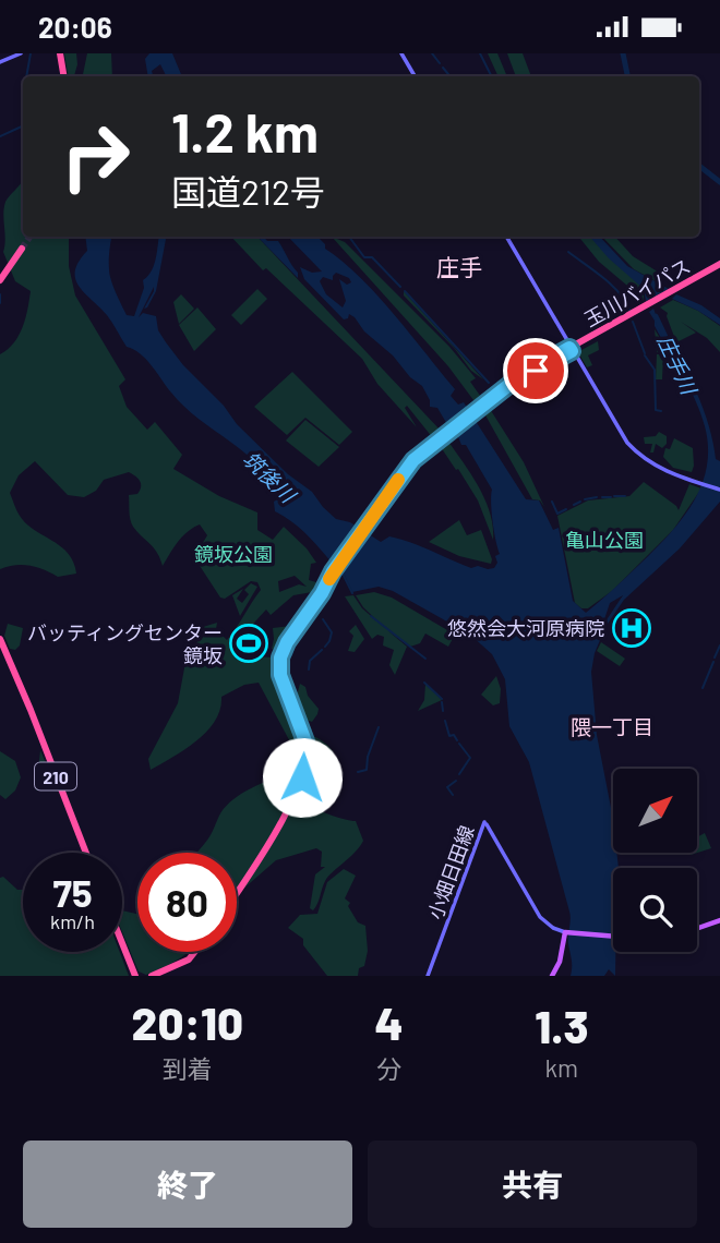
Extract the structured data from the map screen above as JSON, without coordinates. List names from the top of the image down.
{
  "streets": {
    "highway": ["玉川バイパス", "210"],
    "main road": ["小畑日田線"]
  },
  "districts": ["庄手", "隈一丁目"],
  "water": ["庄手川", "筑後川"],
  "parks": ["亀山公園", "鏡坂公園"],
  "places": {
    "hospital": ["悠然会大河原病院"],
    "sports": ["バッティングセンター 鏡坂"]
  },
  "north": "top right",
  "page": {
    "status": "20:06",
    "turn": ["1.2 km", "国道212号"],
    "speed": "75 km/h",
    "limit": "80",
    "eta": [
      "20:10",
      "到着",
      "4",
      "分",
      "1.3",
      "km"
    ],
    "buttons": ["終了", "共有"]
  }
}
